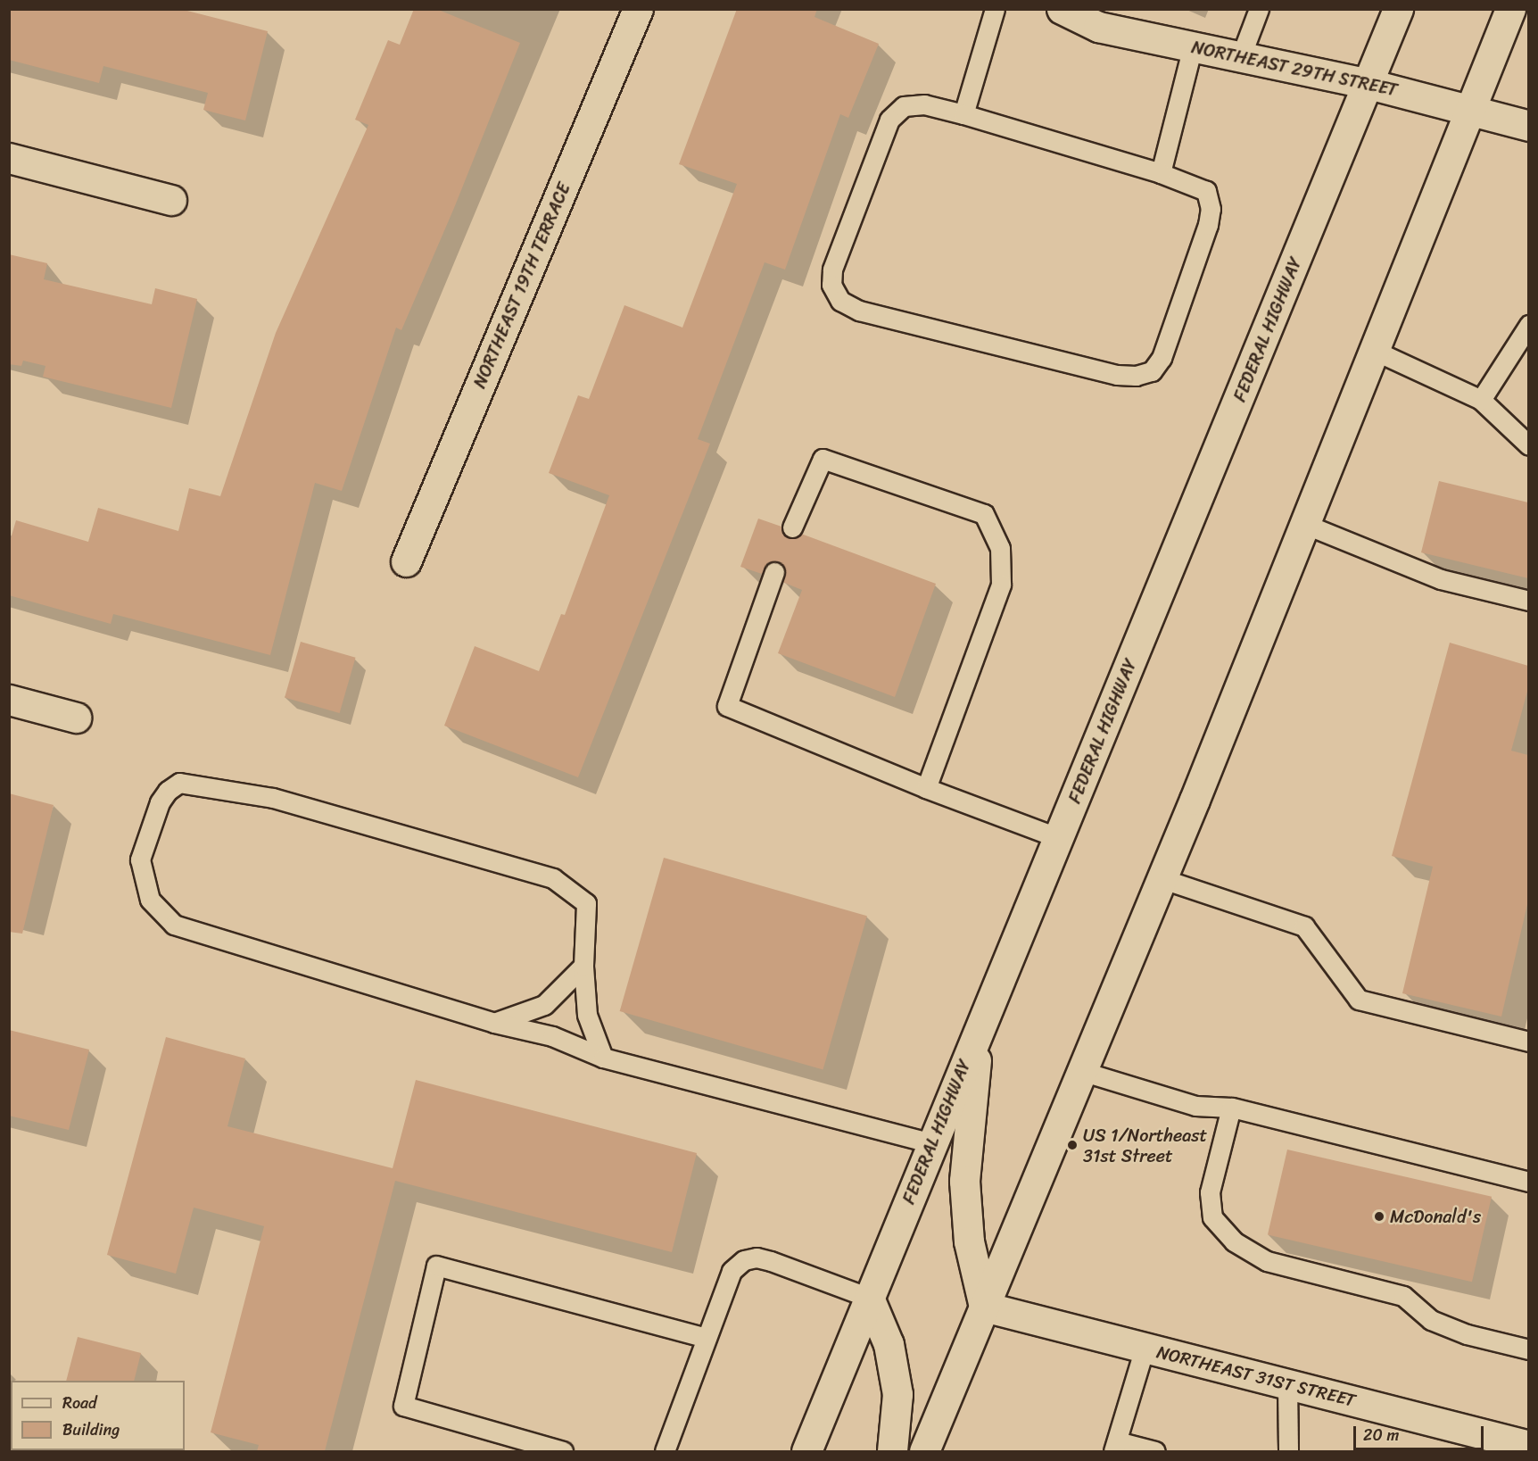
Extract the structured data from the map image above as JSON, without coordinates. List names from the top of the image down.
{
  "streets": {
    "main road": [
      "NORTHEAST 29TH STREET",
      "NORTHEAST 19TH TERRACE",
      "FEDERAL HIGHWAY",
      "NORTHEAST 31ST STREET"
    ]
  },
  "crossings": [
    ["NORTHEAST 29TH STREET", "FEDERAL HIGHWAY"]
  ],
  "places": ["US 1/Northeast 31st Street", "McDonald's"],
  "legend": ["Road", "Building"],
  "scale_bar": "20 m"
}
